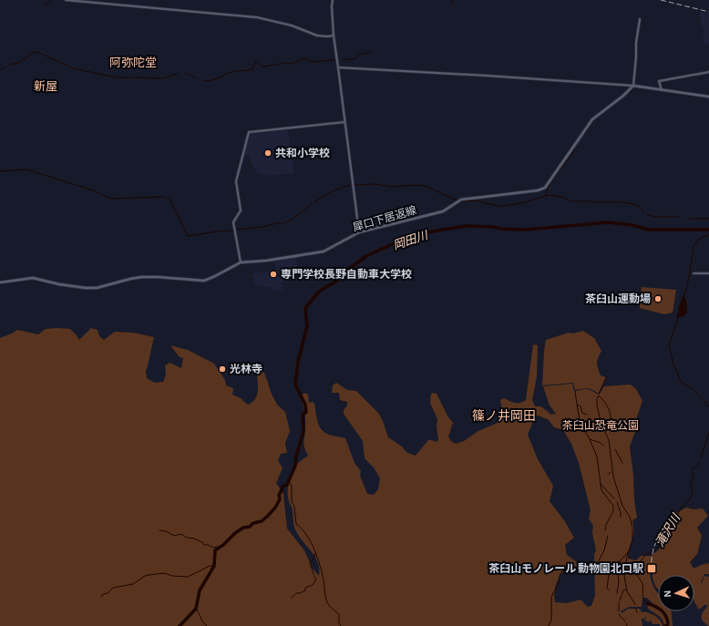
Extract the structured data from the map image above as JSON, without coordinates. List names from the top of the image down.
{
  "streets": {
    "main road": ["犀口下居返線"]
  },
  "districts": ["阿弥陀堂", "新屋", "篠ノ井岡田"],
  "water": ["岡田川", "滝沢川"],
  "parks": ["茶臼山恐竜公園"],
  "places": {
    "other": [
      "共和小学校",
      "専門学校長野自動車大学校",
      "茶臼山運動場",
      "光林寺"
    ],
    "transit": ["茶臼山モノレール 動物園北口駅"]
  },
  "north": "left"
}
